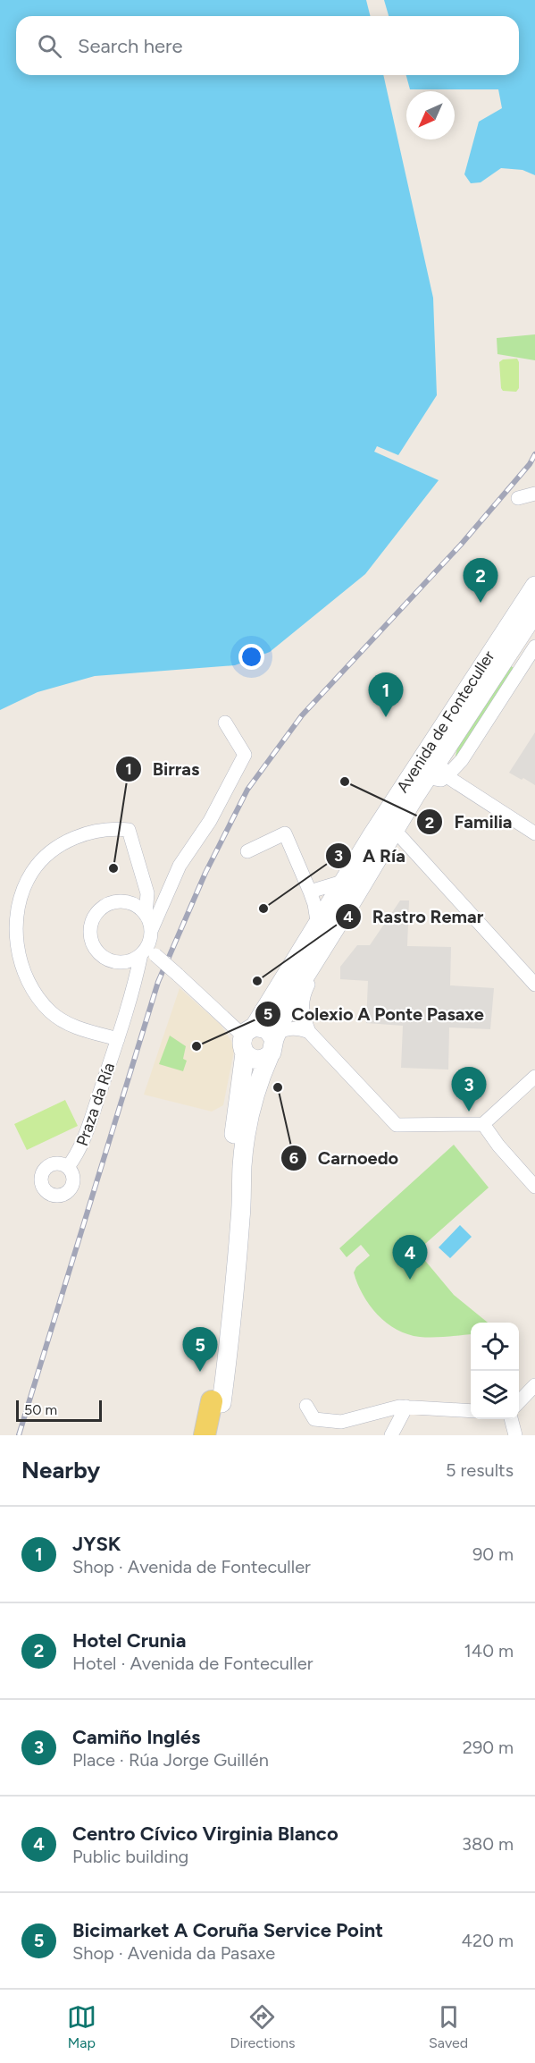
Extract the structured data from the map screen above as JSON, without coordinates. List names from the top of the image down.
{
  "streets": {
    "main road": ["Avenida de Fonteculler"],
    "street": ["Praza da Ría"]
  },
  "places": [
    "Familia",
    "Birras",
    "A Ría",
    "Rastro Remar",
    "Colexio A Ponte Pasaxe",
    "Carnoedo"
  ],
  "scale_bar": "50 m",
  "north": "bottom left",
  "page": {
    "search": "Search here",
    "pins": [
      "2",
      "1",
      "3",
      "4",
      "5"
    ],
    "scale": "50 m",
    "heading": ["Nearby", "5 results"],
    "list": [
      {
        "mark": "1",
        "name": "JYSK",
        "note": "Shop · Avenida de Fonteculler",
        "value": "90 m"
      },
      {
        "mark": "2",
        "name": "Hotel Crunia",
        "note": "Hotel · Avenida de Fonteculler",
        "value": "140 m"
      },
      {
        "mark": "3",
        "name": "Camiño Inglés",
        "note": "Place · Rúa Jorge Guillén",
        "value": "290 m"
      },
      {
        "mark": "4",
        "name": "Centro Cívico Virginia Blanco",
        "note": "Public building",
        "value": "380 m"
      },
      {
        "mark": "5",
        "name": "Bicimarket A Coruña Service Point",
        "note": "Shop · Avenida da Pasaxe",
        "value": "420 m"
      }
    ],
    "nav": ["Map", "Directions", "Saved"]
  }
}
